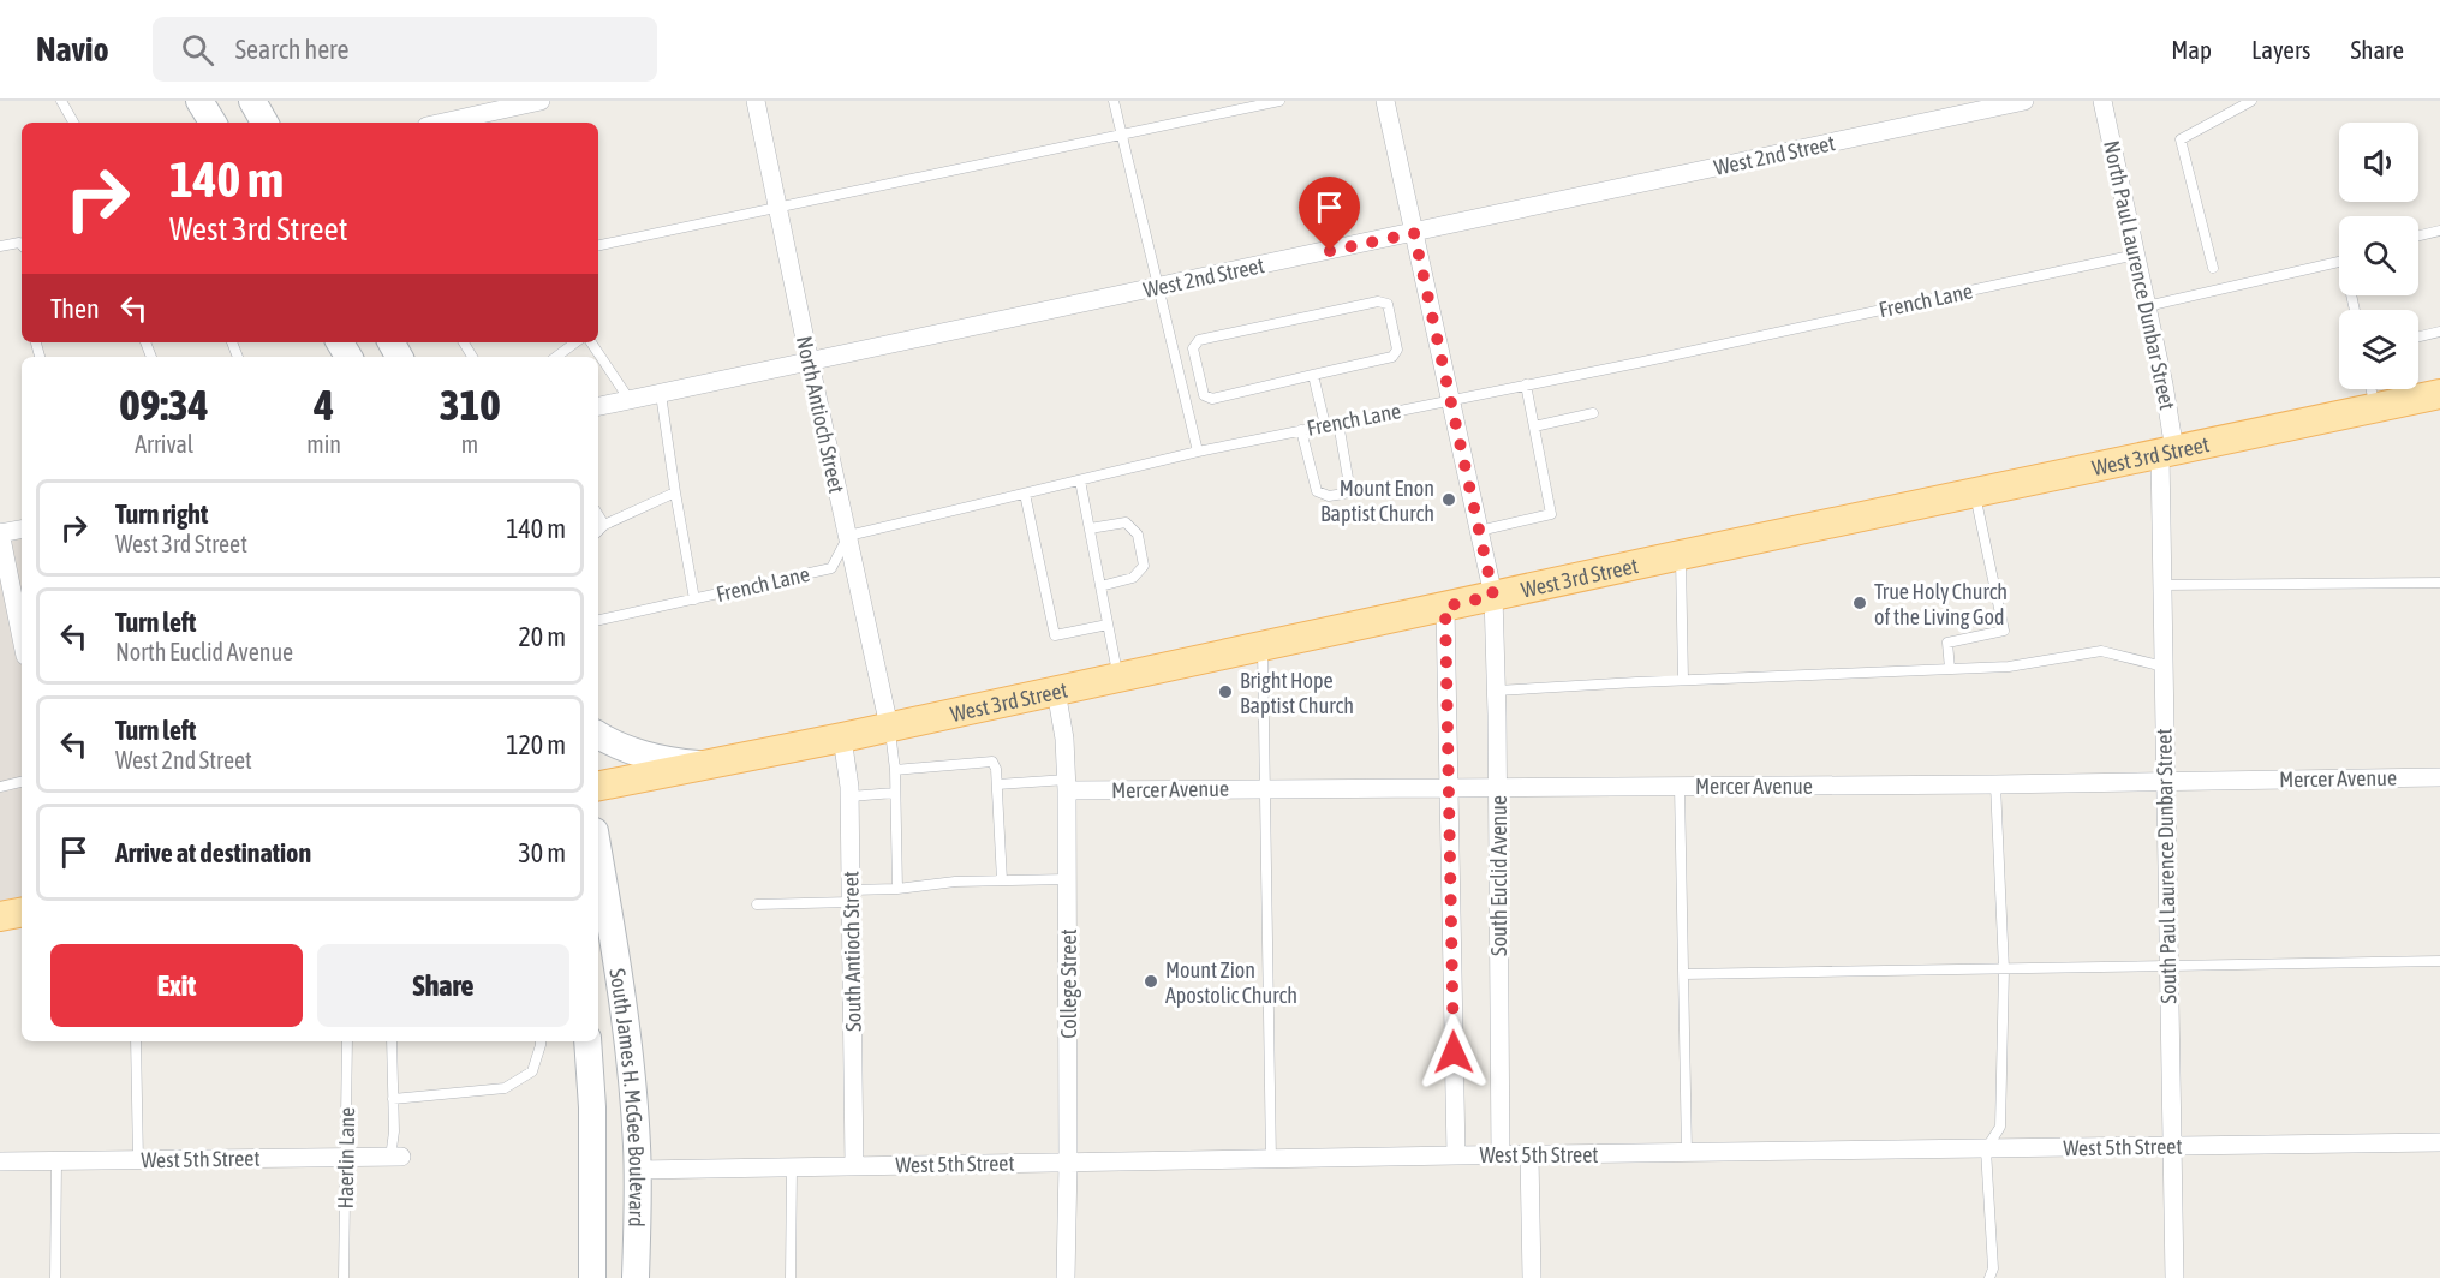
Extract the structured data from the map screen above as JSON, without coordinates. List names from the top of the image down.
{
  "streets": {
    "main road": ["West 3rd Street", "South James H. McGee Boulevard"],
    "street": [
      "West 2nd Street",
      "North Paul Laurence Dunbar Street",
      "North Antioch Street",
      "Mercer Avenue",
      "South Paul Laurence Dunbar Street",
      "South Euclid Avenue",
      "South Antioch Street",
      "College Street",
      "West 5th Street"
    ],
    "lane": ["French Lane", "Haerlin Lane"]
  },
  "crossings": [
    ["West 2nd Street", "North Antioch Street"],
    ["West 2nd Street", "South Euclid Avenue"],
    ["North Paul Laurence Dunbar Street", "French Lane"],
    ["North Paul Laurence Dunbar Street", "West 3rd Street"],
    ["North Paul Laurence Dunbar Street", "South Paul Laurence Dunbar Street"],
    ["French Lane", "North Antioch Street"],
    ["French Lane", "South Euclid Avenue"],
    ["North Antioch Street", "West 3rd Street"],
    ["West 3rd Street", "South Paul Laurence Dunbar Street"],
    ["West 3rd Street", "South Euclid Avenue"],
    ["West 3rd Street", "South Antioch Street"],
    ["West 3rd Street", "College Street"],
    ["Mercer Avenue", "South Paul Laurence Dunbar Street"],
    ["Mercer Avenue", "South Euclid Avenue"],
    ["Mercer Avenue", "College Street"],
    ["South Paul Laurence Dunbar Street", "West 5th Street"],
    ["South Euclid Avenue", "West 5th Street"],
    ["South Antioch Street", "West 5th Street"],
    ["College Street", "West 5th Street"],
    ["South James H. McGee Boulevard", "West 5th Street"],
    ["West 5th Street", "Haerlin Lane"]
  ],
  "places": [
    "Mount Enon Baptist Church",
    "True Holy Church of the Living God",
    "Bright Hope Baptist Church",
    "Mount Zion Apostolic Church"
  ],
  "page": {
    "header": "Navio",
    "search": "Search here",
    "nav": ["Map", "Layers", "Share"],
    "turn": ["140 m", "West 3rd Street"],
    "then": "Then",
    "eta": [
      "09:34",
      "Arrival",
      "4",
      "min",
      "310",
      "m"
    ],
    "list": [
      {
        "name": "Turn right",
        "note": "West 3rd Street",
        "value": "140 m"
      },
      {
        "name": "Turn left",
        "note": "North Euclid Avenue",
        "value": "20 m"
      },
      {
        "name": "Turn left",
        "note": "West 2nd Street",
        "value": "120 m"
      },
      {
        "name": "Arrive at destination",
        "value": "30 m"
      }
    ],
    "buttons": ["Exit", "Share"]
  }
}
